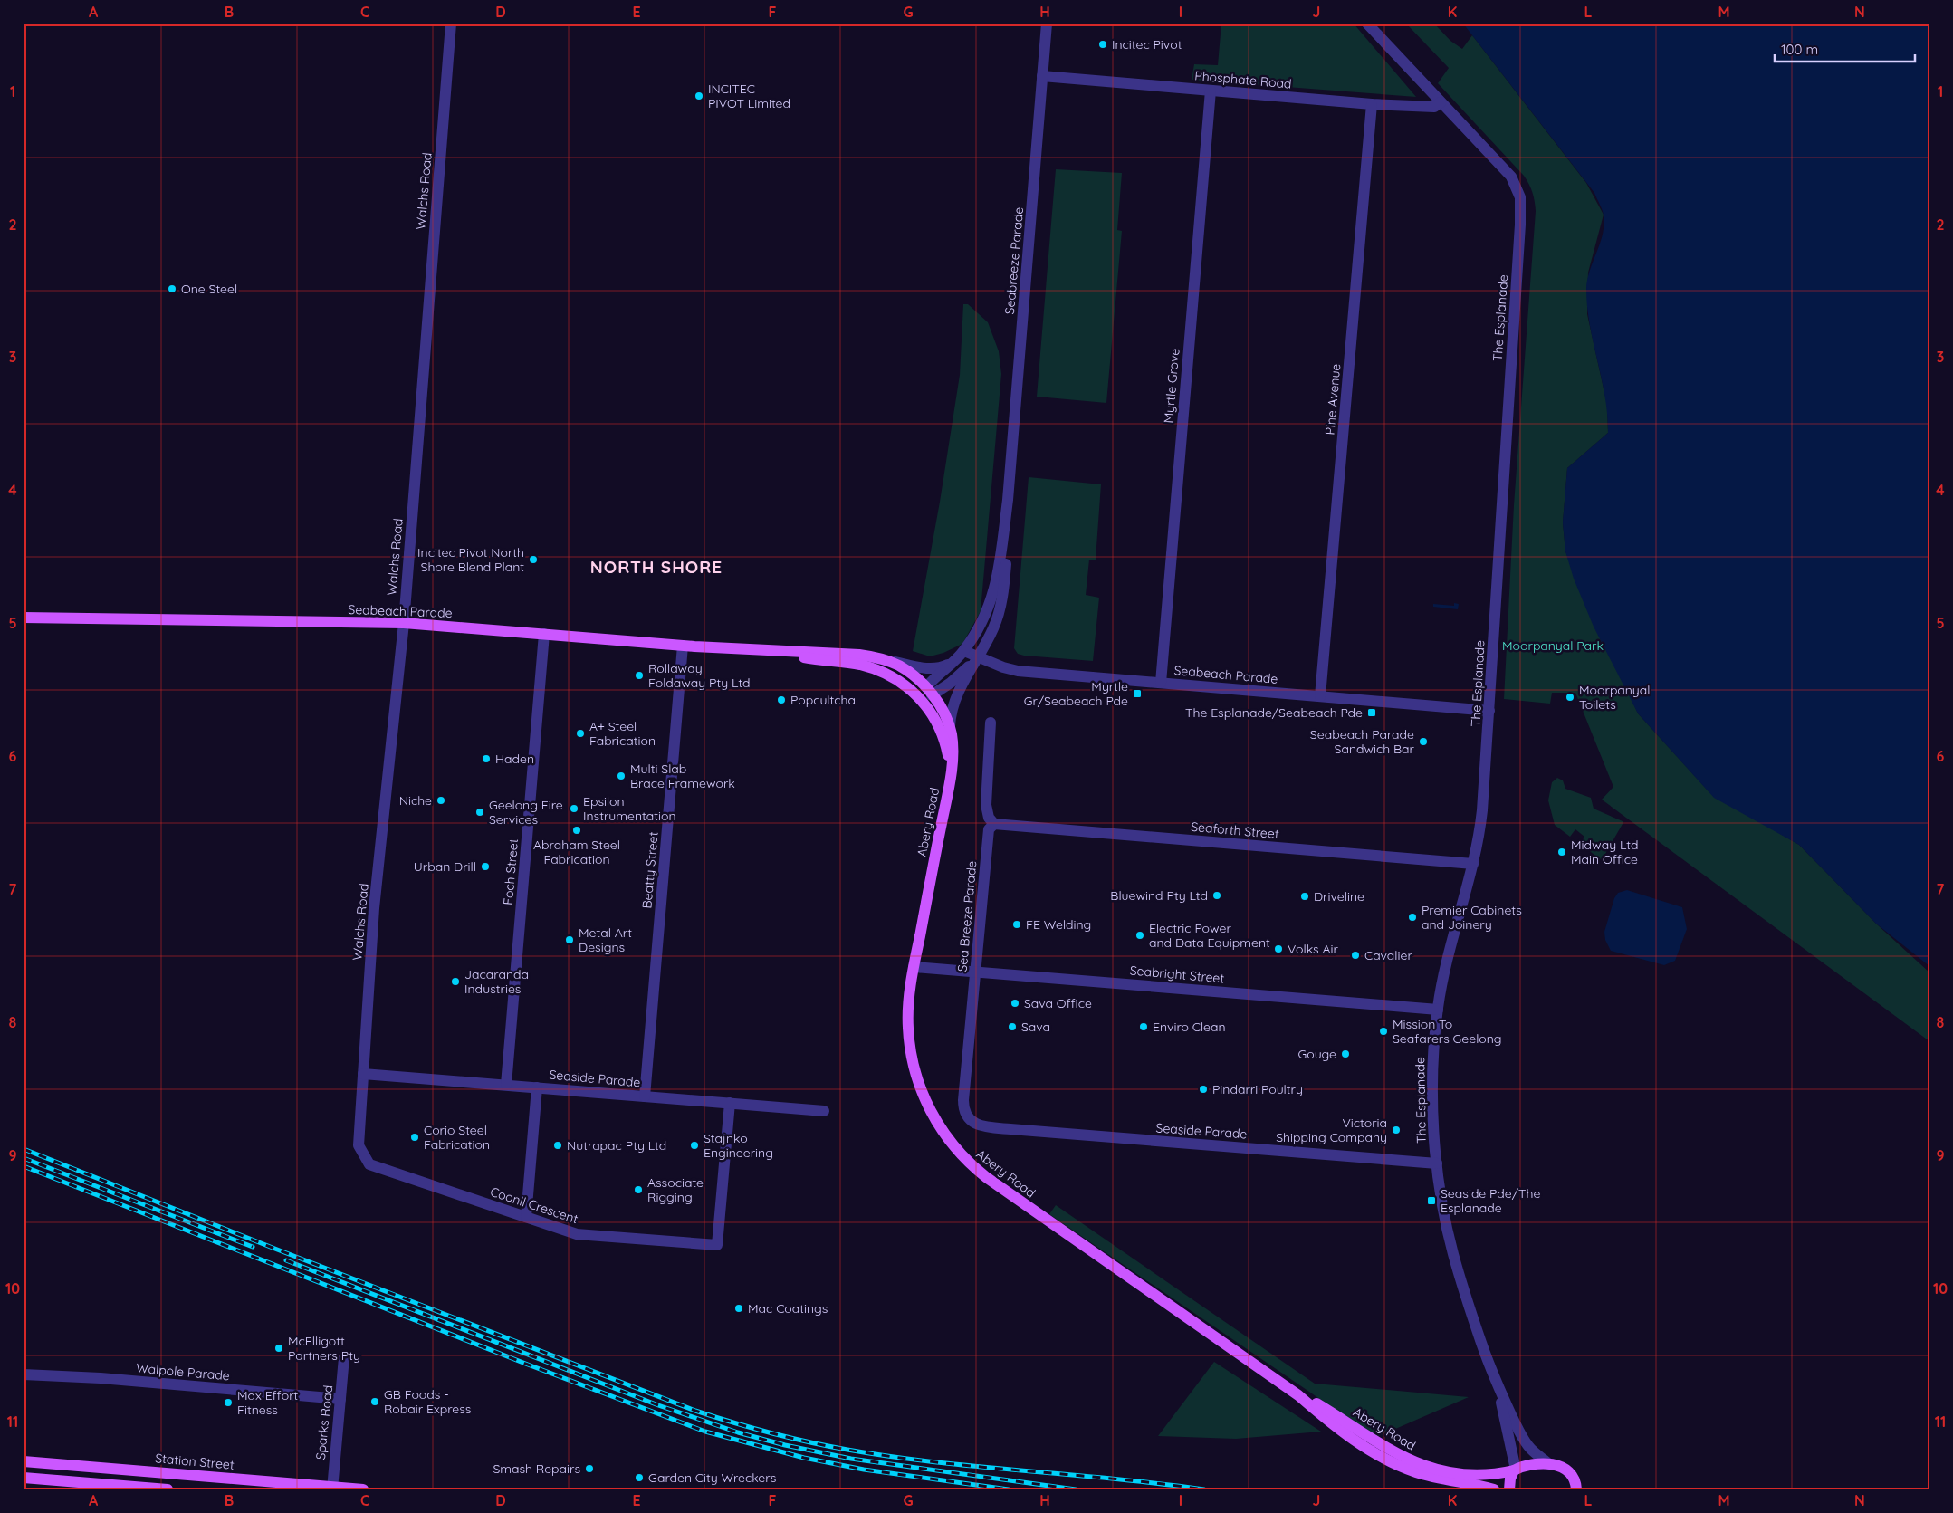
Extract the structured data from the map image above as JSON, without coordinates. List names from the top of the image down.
{
  "streets": {
    "main road": ["Seabeach Parade", "Abery Road", "Station Street"],
    "street": [
      "Phosphate Road",
      "Walchs Road",
      "Seabreeze Parade",
      "The Esplanade",
      "Myrtle Grove",
      "Pine Avenue",
      "Seaforth Street",
      "Beatty Street",
      "Foch Street",
      "Sea Breeze Parade",
      "Seabright Street",
      "Seaside Parade",
      "Coonil Crescent",
      "Walpole Parade",
      "Sparks Road"
    ]
  },
  "crossings": [
    ["Phosphate Road", "Seabreeze Parade"],
    ["Phosphate Road", "The Esplanade"],
    ["Phosphate Road", "Myrtle Grove"],
    ["Phosphate Road", "Pine Avenue"],
    ["Walchs Road", "Seabeach Parade"],
    ["Walchs Road", "Seaside Parade"],
    ["Walchs Road", "Coonil Crescent"],
    ["Seabreeze Parade", "Seabeach Parade"],
    ["Seabreeze Parade", "Abery Road"],
    ["The Esplanade", "Seabeach Parade"],
    ["The Esplanade", "Abery Road"],
    ["The Esplanade", "Seaforth Street"],
    ["The Esplanade", "Seabright Street"],
    ["The Esplanade", "Seaside Parade"],
    ["Myrtle Grove", "Seabeach Parade"],
    ["Pine Avenue", "Seabeach Parade"],
    ["Seabeach Parade", "Abery Road"],
    ["Seabeach Parade", "Beatty Street"],
    ["Seabeach Parade", "Foch Street"],
    ["Abery Road", "Seabright Street"],
    ["Seaforth Street", "Sea Breeze Parade"],
    ["Beatty Street", "Seaside Parade"],
    ["Foch Street", "Seaside Parade"],
    ["Sea Breeze Parade", "Seabright Street"],
    ["Sea Breeze Parade", "Seaside Parade"],
    ["Seaside Parade", "Coonil Crescent"],
    ["Walpole Parade", "Sparks Road"],
    ["Sparks Road", "Station Street"]
  ],
  "districts": ["NORTH SHORE"],
  "parks": ["Moorpanyal Park"],
  "places": {
    "other": [
      "Incitec Pivot",
      "INCITEC PIVOT Limited",
      "One Steel",
      "Incitec Pivot North Shore Blend Plant",
      "Rollaway Foldaway Pty Ltd",
      "Moorpanyal Toilets",
      "Popcultcha",
      "A+ Steel Fabrication",
      "Seabeach Parade Sandwich Bar",
      "Haden",
      "Multi Slab Brace Framework",
      "Niche",
      "Epsilon Instrumentation",
      "Geelong Fire Services",
      "Abraham Steel Fabrication",
      "Midway Ltd Main Office",
      "Urban Drill",
      "Bluewind Pty Ltd",
      "Driveline",
      "Premier Cabinets and Joinery",
      "FE Welding",
      "Electric Power and Data Equipment",
      "Metal Art Designs",
      "Volks Air",
      "Cavalier",
      "Jacaranda Industries",
      "Sava Office",
      "Sava",
      "Enviro Clean",
      "Mission To Seafarers Geelong",
      "Gouge",
      "Pindarri Poultry",
      "Victoria Shipping Company",
      "Corio Steel Fabrication",
      "Nutrapac Pty Ltd",
      "Stajnko Engineering",
      "Associate Rigging",
      "Mac Coatings",
      "McElligott Partners Pty",
      "GB Foods - Robair Express",
      "Max Effort Fitness",
      "Smash Repairs",
      "Garden City Wreckers"
    ],
    "transit": ["Myrtle Gr/Seabeach Pde", "The Esplanade/Seabeach Pde", "Seaside Pde/The Esplanade"]
  },
  "scale_bar": "100 m",
  "grid": {
    "columns": [
      "A",
      "B",
      "C",
      "D",
      "E",
      "F",
      "G",
      "H",
      "I",
      "J",
      "K",
      "L",
      "M",
      "N"
    ],
    "rows": [
      "1",
      "2",
      "3",
      "4",
      "5",
      "6",
      "7",
      "8",
      "9",
      "10",
      "11"
    ]
  }
}
